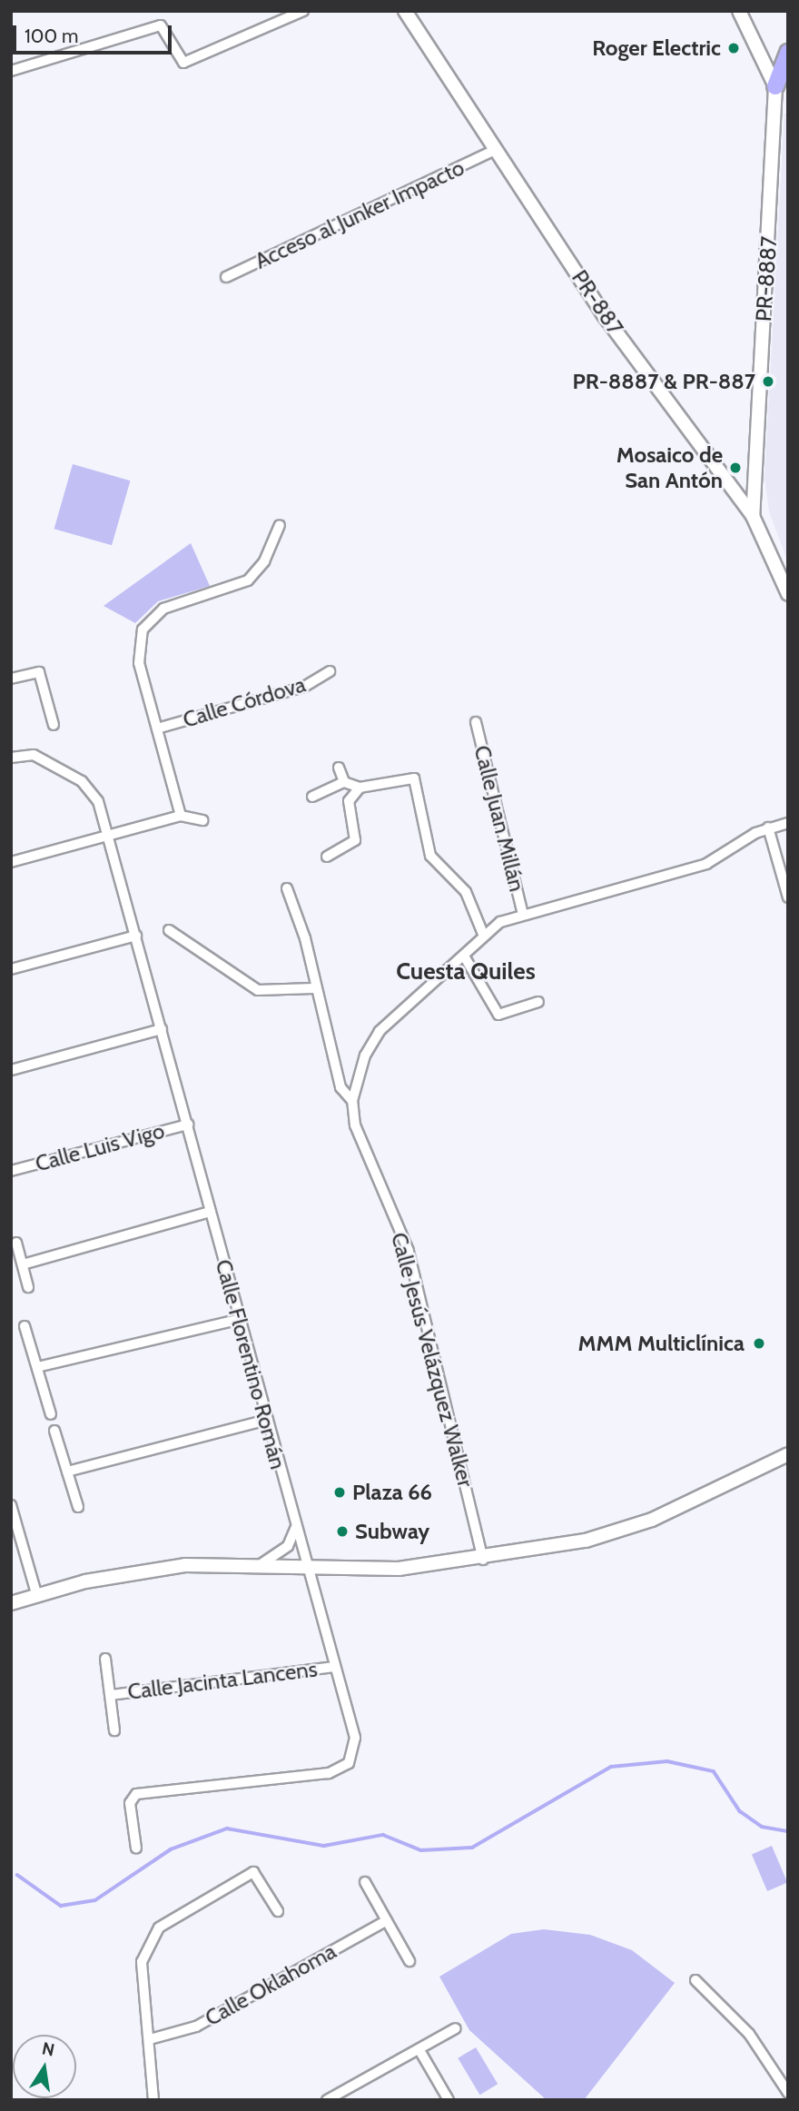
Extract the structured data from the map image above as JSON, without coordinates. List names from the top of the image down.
{
  "streets": {
    "street": [
      "Acceso al Junker Impacto",
      "PR-8887",
      "PR-887",
      "Calle Córdova",
      "Calle Juan Millán",
      "Calle Luis Vigo",
      "Calle Jesús Velázquez Walker",
      "Calle Florentino Román",
      "Calle Jacinta Lancens",
      "Calle Oklahoma"
    ]
  },
  "crossings": [
    ["Acceso al Junker Impacto", "PR-887"],
    ["PR-8887", "PR-887"],
    ["Calle Juan Millán", "Calle Jesús Velázquez Walker"],
    ["Calle Luis Vigo", "Calle Florentino Román"],
    ["Calle Florentino Román", "Calle Jacinta Lancens"]
  ],
  "districts": ["Cuesta Quiles"],
  "places": [
    "Roger Electric",
    "PR-8887 & PR-887",
    "Mosaico de San Antón",
    "MMM Multiclínica",
    "Plaza 66",
    "Subway"
  ],
  "scale_bar": "100 m",
  "north": "top"
}
